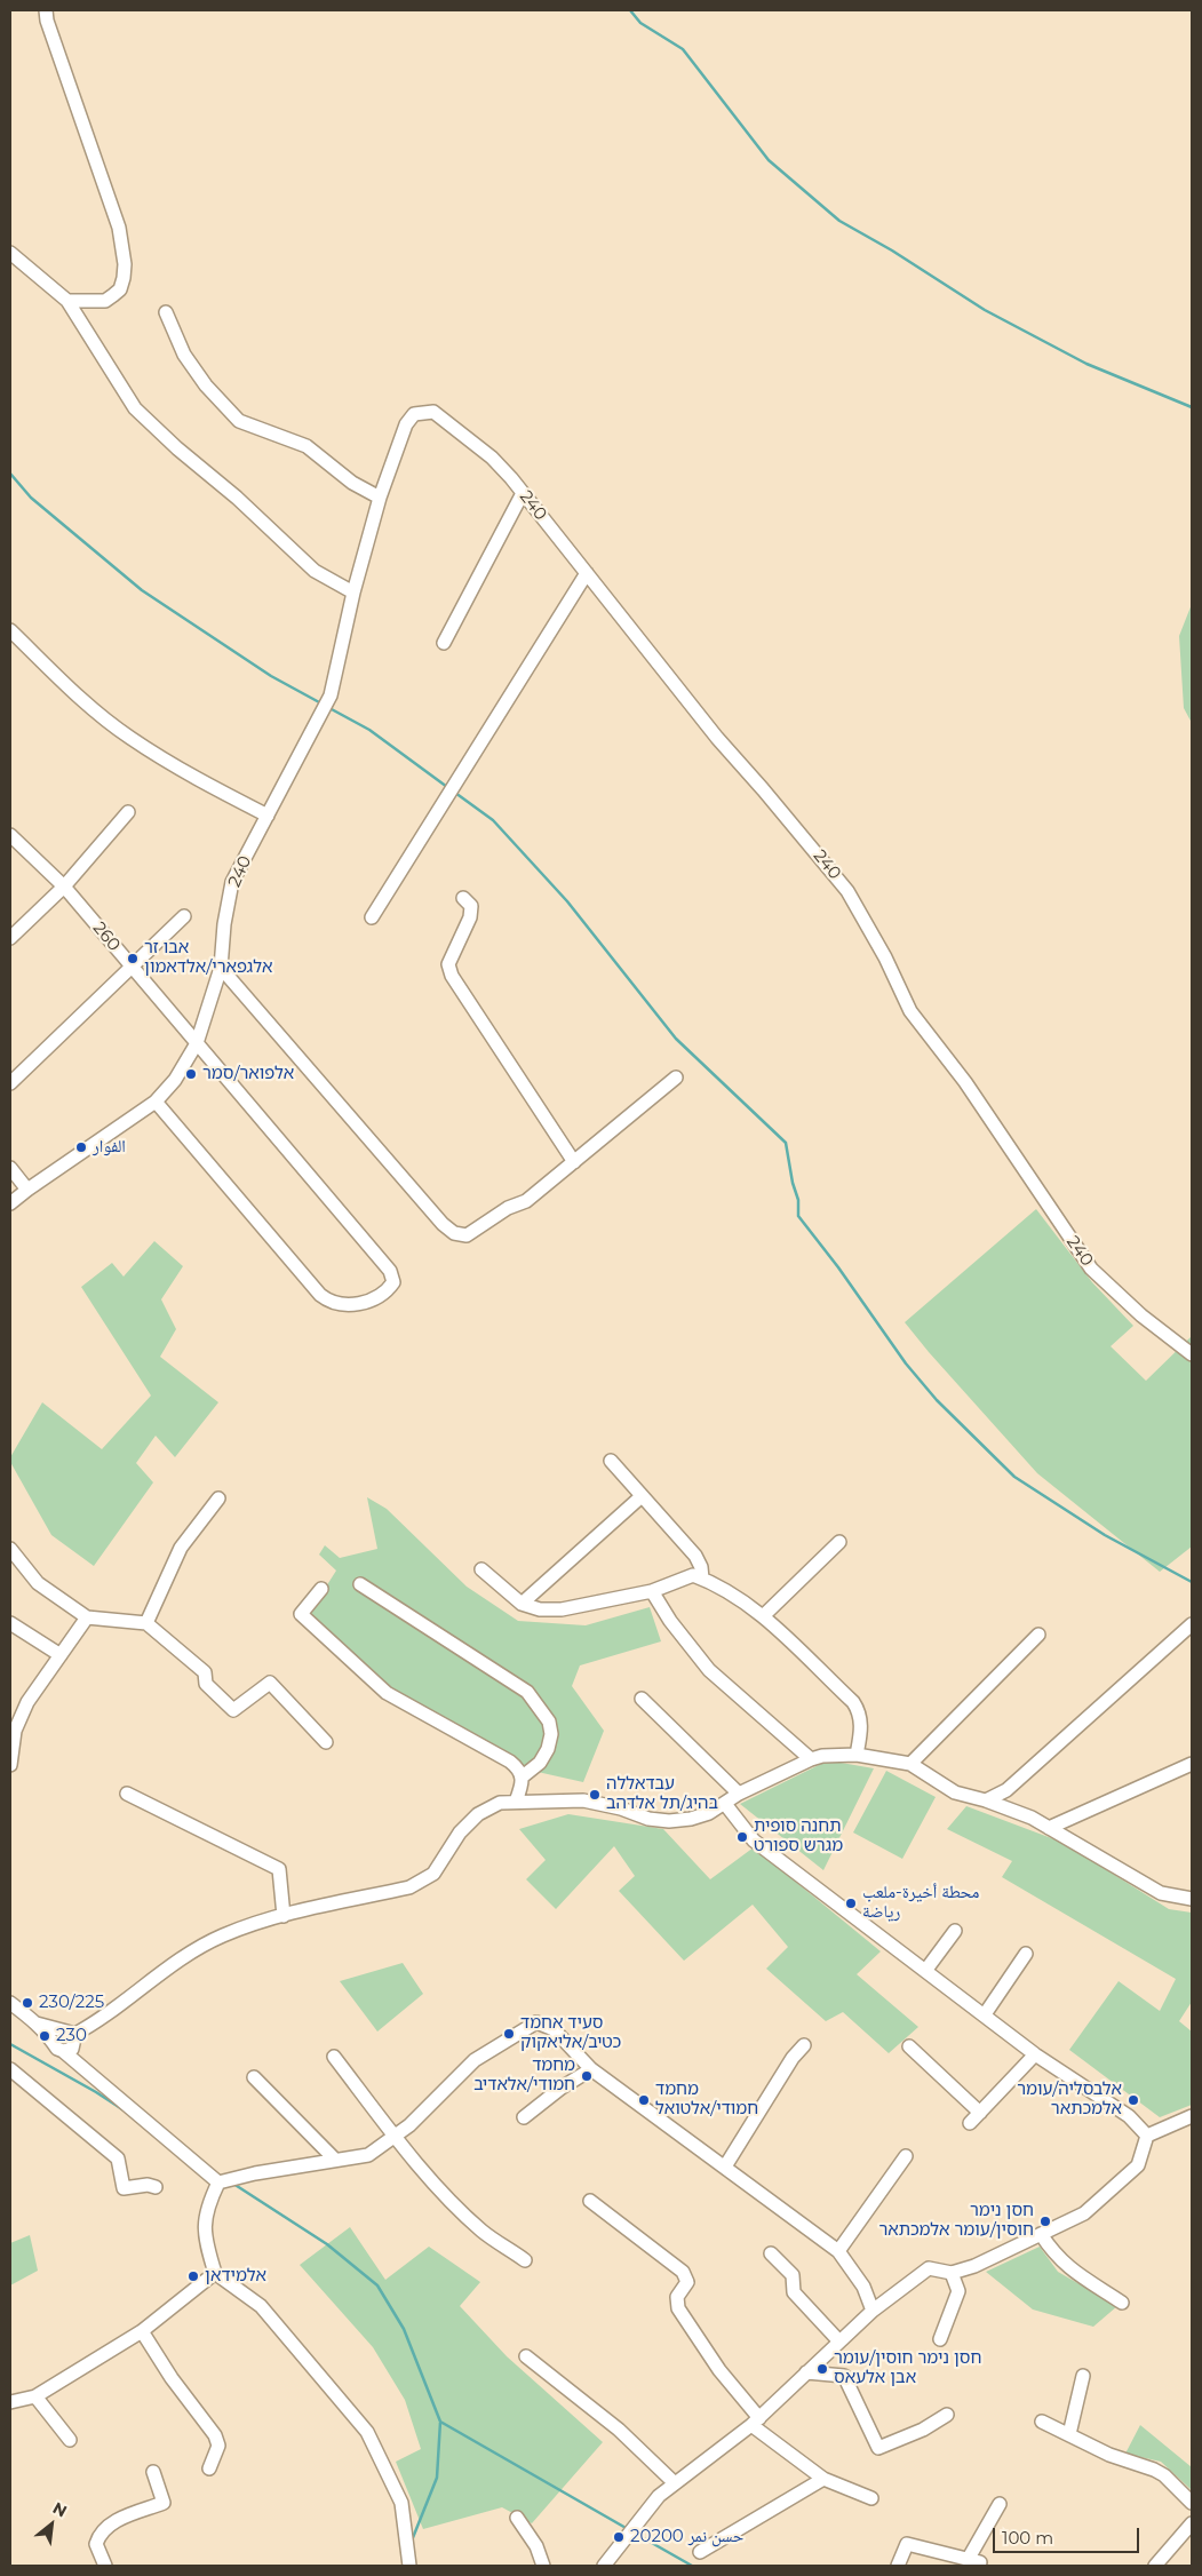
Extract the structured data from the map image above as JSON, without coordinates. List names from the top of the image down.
{
  "streets": {
    "street": ["240", "260"]
  },
  "crossings": [
    ["240", "260"]
  ],
  "places": [
    "אבו זר אלגפארי/אלדאמון",
    "אלפואר/סמר",
    "الفوار",
    "עבדאללה בהיג/תל אלדהב",
    "תחנה סופית מגרש ספורט",
    "محطة أخيرة-ملعب رياضة",
    "230/225",
    "סעיד אחמד כטיב/אליאקוק",
    "230",
    "מחמד חמודי/אלאדיב",
    "מחמד חמודי/אלטואל",
    "אלבסליה/עומר אלמכתאר",
    "חסן נימר חוסין/עומר אלמכתאר",
    "אלמידאן",
    "חסן נימר חוסין/עומר אבן אלעאס",
    "حسن نمر 20200"
  ],
  "scale_bar": "100 m",
  "north": "top right"
}
